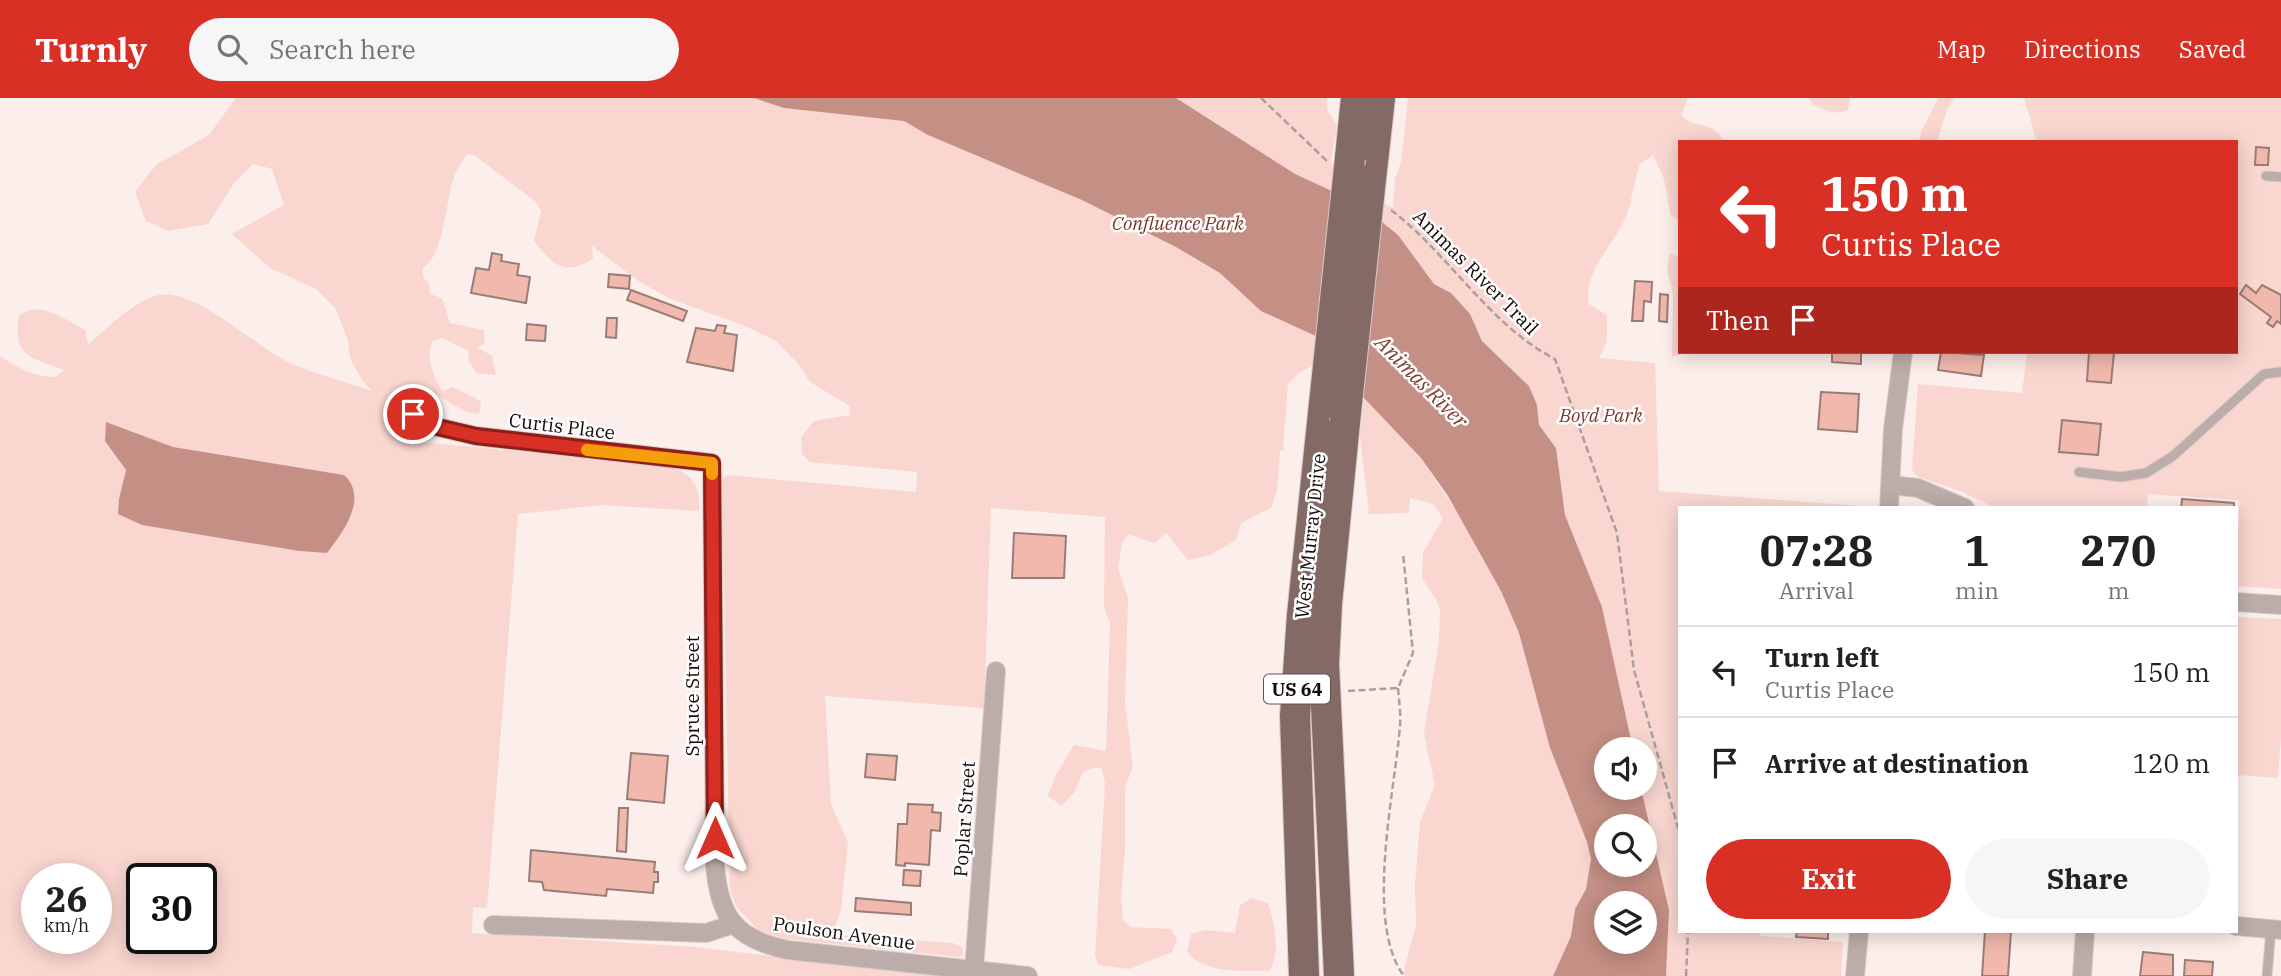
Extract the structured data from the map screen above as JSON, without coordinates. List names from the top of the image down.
{
  "streets": {
    "highway": ["West Murray Drive", "US 64"],
    "street": [
      "Curtis Place",
      "Spruce Street",
      "Poplar Street",
      "Poulson Avenue"
    ],
    "path": ["Animas River Trail"]
  },
  "crossings": [
    ["Curtis Place", "Spruce Street"],
    ["Spruce Street", "Poulson Avenue"],
    ["Poplar Street", "Poulson Avenue"]
  ],
  "water": ["Animas River"],
  "parks": ["Confluence Park", "Boyd Park"],
  "page": {
    "header": "Turnly",
    "search": "Search here",
    "nav": ["Map", "Directions", "Saved"],
    "turn": ["150 m", "Curtis Place"],
    "then": "Then",
    "eta": [
      "07:28",
      "Arrival",
      "1",
      "min",
      "270",
      "m"
    ],
    "list": [
      {
        "name": "Turn left",
        "note": "Curtis Place",
        "value": "150 m"
      },
      {
        "name": "Arrive at destination",
        "value": "120 m"
      }
    ],
    "buttons": ["Exit", "Share"],
    "speed": "26 km/h",
    "limit": "30"
  }
}
